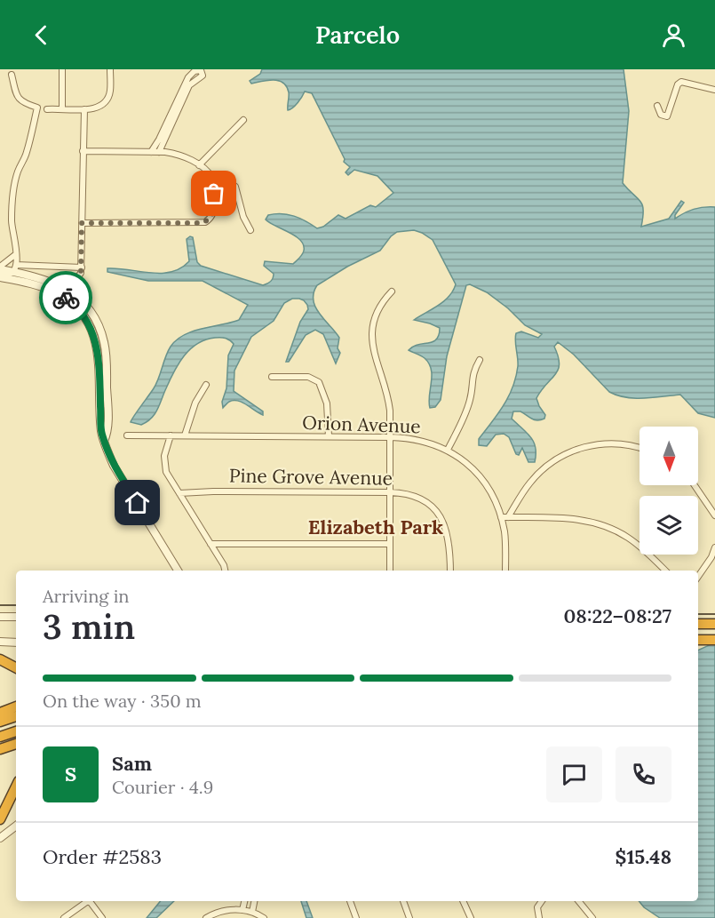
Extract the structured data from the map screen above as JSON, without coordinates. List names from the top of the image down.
{
  "streets": {
    "street": ["Orion Avenue", "Pine Grove Avenue"]
  },
  "districts": ["Elizabeth Park"],
  "north": "bottom",
  "page": {
    "header": "Parcelo",
    "heading": ["3 min", "Arriving in", "08:22–08:27"],
    "panel": [
      "Sam",
      "Courier · 4.9",
      "Order #2583",
      "$15.48"
    ],
    "bar": "On the way · 350 m",
    "round": "S"
  }
}
